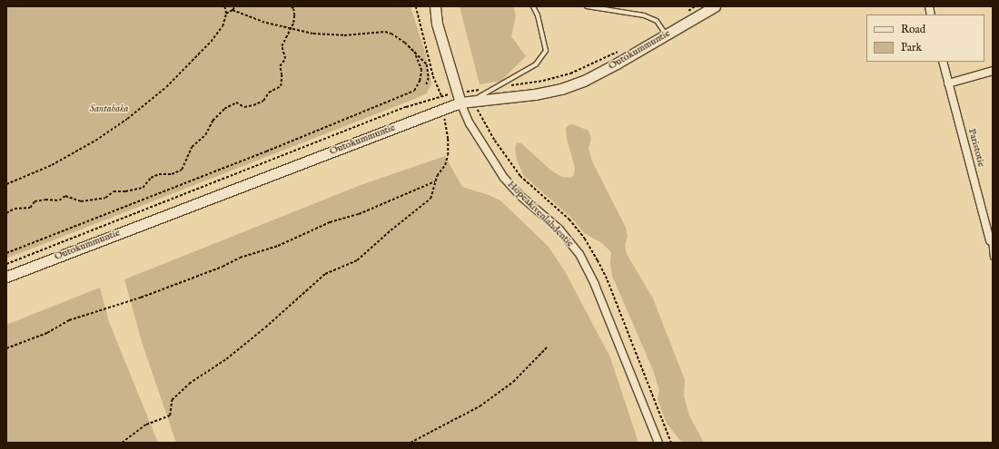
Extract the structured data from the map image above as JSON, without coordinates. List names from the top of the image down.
{
  "streets": {
    "street": ["Outokummuntie", "Paristotie", "Hopeakivenlahdentie"]
  },
  "crossings": [
    ["Outokummuntie", "Hopeakivenlahdentie"]
  ],
  "parks": ["Santahaka"],
  "legend": ["Road", "Park"]
}
